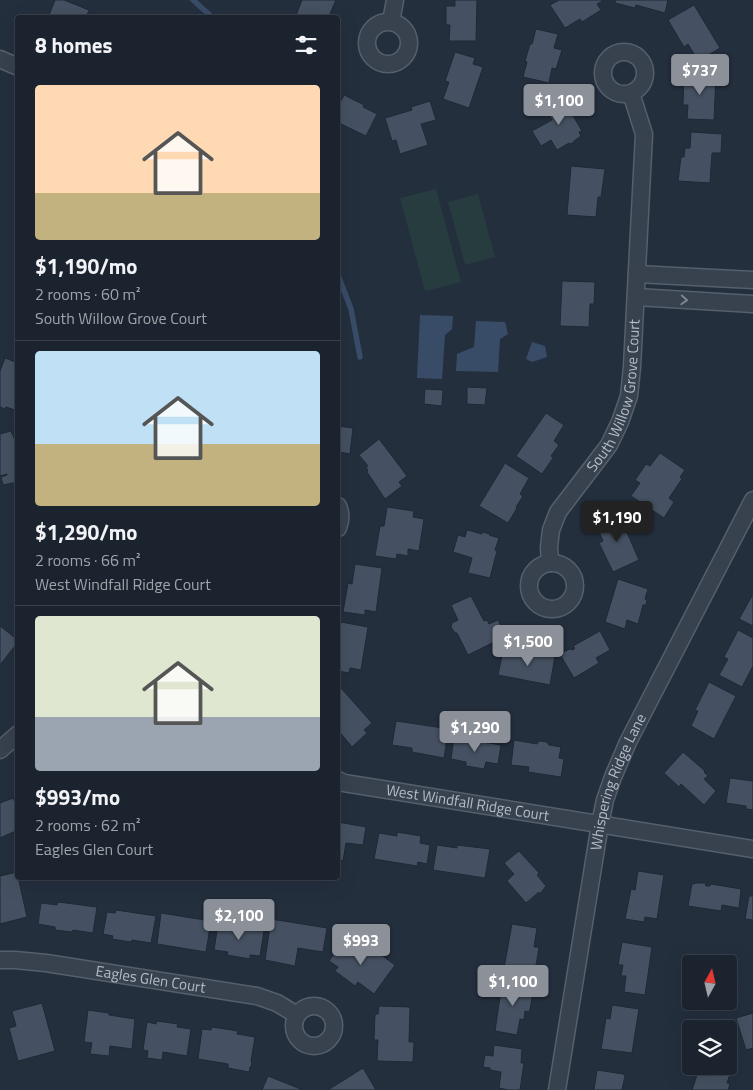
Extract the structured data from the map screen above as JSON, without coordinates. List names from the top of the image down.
{
  "streets": {
    "street": [
      "South Willow Grove Court",
      "Whispering Ridge Lane",
      "West Windfall Ridge Court",
      "Eagles Glen Court"
    ]
  },
  "crossings": [
    ["Whispering Ridge Lane", "West Windfall Ridge Court"]
  ],
  "north": "top",
  "page": {
    "heading": "8 homes",
    "price": [
      "$737",
      "$1,100",
      "$1,190",
      "$1,500",
      "$1,290",
      "$2,100",
      "$993",
      "$1,100"
    ],
    "list": [
      {
        "name": "$1,190/mo",
        "note": "2 rooms · 60 m² · South Willow Grove Court"
      },
      {
        "name": "$1,290/mo",
        "note": "2 rooms · 66 m² · West Windfall Ridge Court"
      },
      {
        "name": "$993/mo",
        "note": "2 rooms · 62 m² · Eagles Glen Court"
      }
    ]
  }
}
